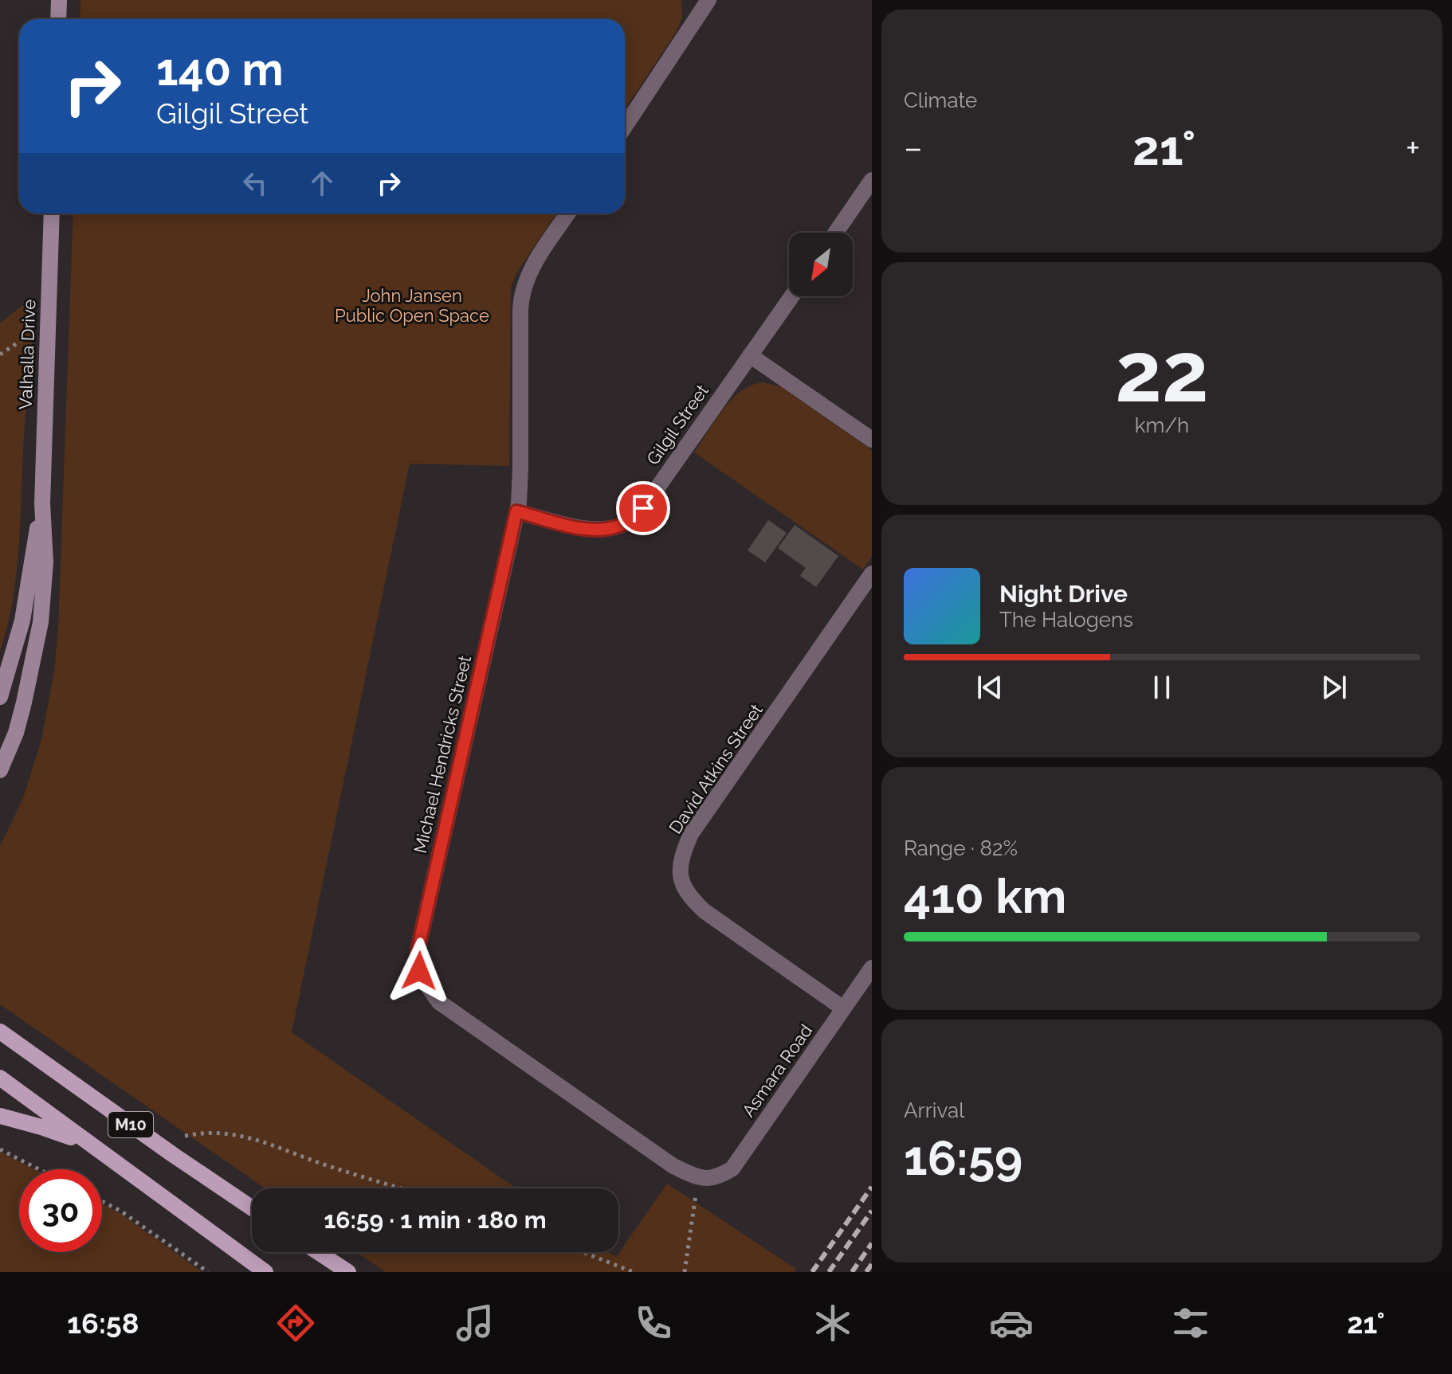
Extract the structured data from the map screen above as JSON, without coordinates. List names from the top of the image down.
{
  "streets": {
    "main road": ["Valhalla Drive", "M10"],
    "street": [
      "Gilgil Street",
      "Michael Hendricks Street",
      "David Atkins Street",
      "Asmara Road"
    ]
  },
  "crossings": [
    ["Gilgil Street", "Michael Hendricks Street"],
    ["Michael Hendricks Street", "Asmara Road"],
    ["David Atkins Street", "Asmara Road"]
  ],
  "parks": ["John Jansen Public Open Space"],
  "north": "bottom left",
  "page": {
    "tile": [
      "Climate",
      ["22", "km/h"],
      ["Range · 82%", "410 km"],
      ["Arrival", "16:59"]
    ],
    "turn": ["140 m", "Gilgil Street"],
    "heat": ["−", "21°", "+"],
    "song": ["Night Drive", "The Halogens"],
    "limit": "30",
    "trip": "16:59 · 1 min · 180 m",
    "tabs": ["16:58", "21°"]
  }
}
